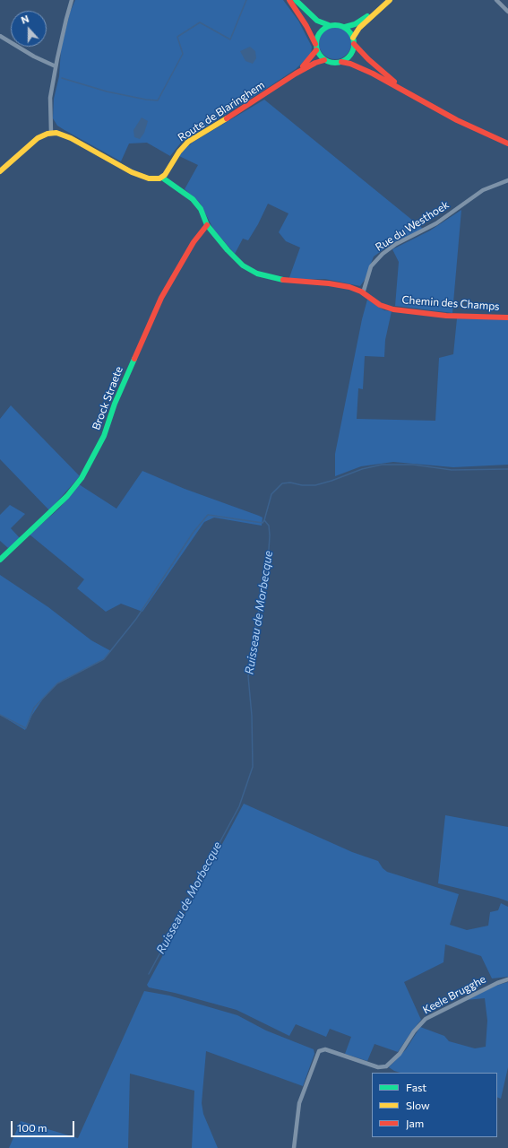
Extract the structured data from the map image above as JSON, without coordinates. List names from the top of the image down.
{
  "streets": {
    "street": [
      "Route de Blaringhem",
      "Rue du Westhoek",
      "Chemin des Champs",
      "Brock Straete",
      "Keele Brugghe"
    ]
  },
  "crossings": [
    ["Route de Blaringhem", "Chemin des Champs"],
    ["Rue du Westhoek", "Chemin des Champs"],
    ["Chemin des Champs", "Brock Straete"]
  ],
  "water": ["Ruisseau de Morbecque"],
  "legend": ["Fast", "Slow", "Jam"],
  "scale_bar": "100 m",
  "north": "top"
}
